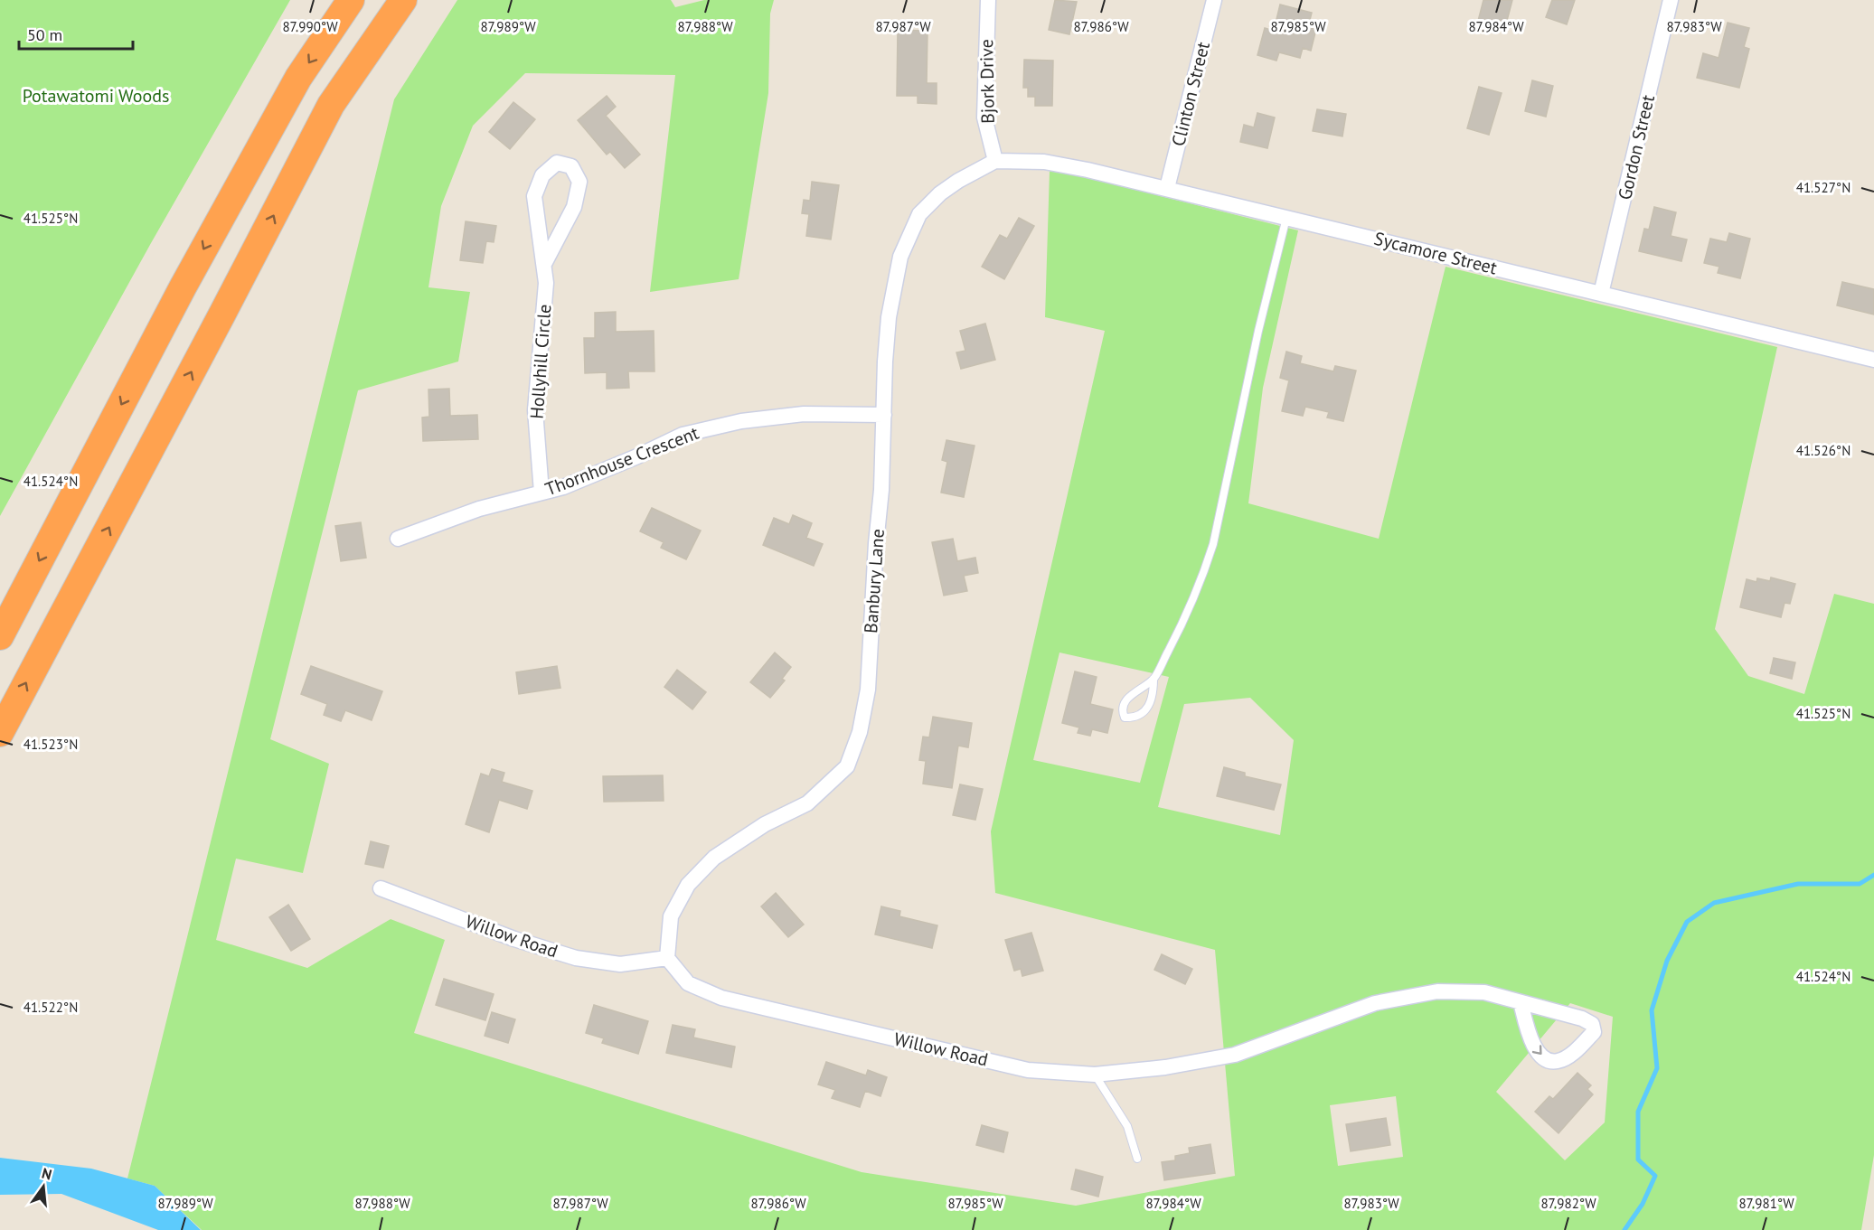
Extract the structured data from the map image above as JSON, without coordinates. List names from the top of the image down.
{
  "streets": {
    "street": [
      "Bjork Drive",
      "Clinton Street",
      "Gordon Street",
      "Sycamore Street",
      "Hollyhill Circle",
      "Thornhouse Crescent",
      "Banbury Lane",
      "Willow Road"
    ]
  },
  "crossings": [
    ["Bjork Drive", "Sycamore Street"],
    ["Bjork Drive", "Banbury Lane"],
    ["Clinton Street", "Sycamore Street"],
    ["Gordon Street", "Sycamore Street"],
    ["Sycamore Street", "Banbury Lane"],
    ["Hollyhill Circle", "Thornhouse Crescent"],
    ["Thornhouse Crescent", "Banbury Lane"],
    ["Banbury Lane", "Willow Road"]
  ],
  "parks": ["Potawatomi Woods"],
  "scale_bar": "50 m",
  "north": "top",
  "coordinates": [
    "87.990°W",
    "87.989°W",
    "87.988°W",
    "87.987°W",
    "87.986°W",
    "87.985°W",
    "87.984°W",
    "87.983°W",
    "41.527°N",
    "41.525°N",
    "41.526°N",
    "41.524°N",
    "41.523°N",
    "41.522°N",
    "87.982°W",
    "87.981°W"
  ]
}
